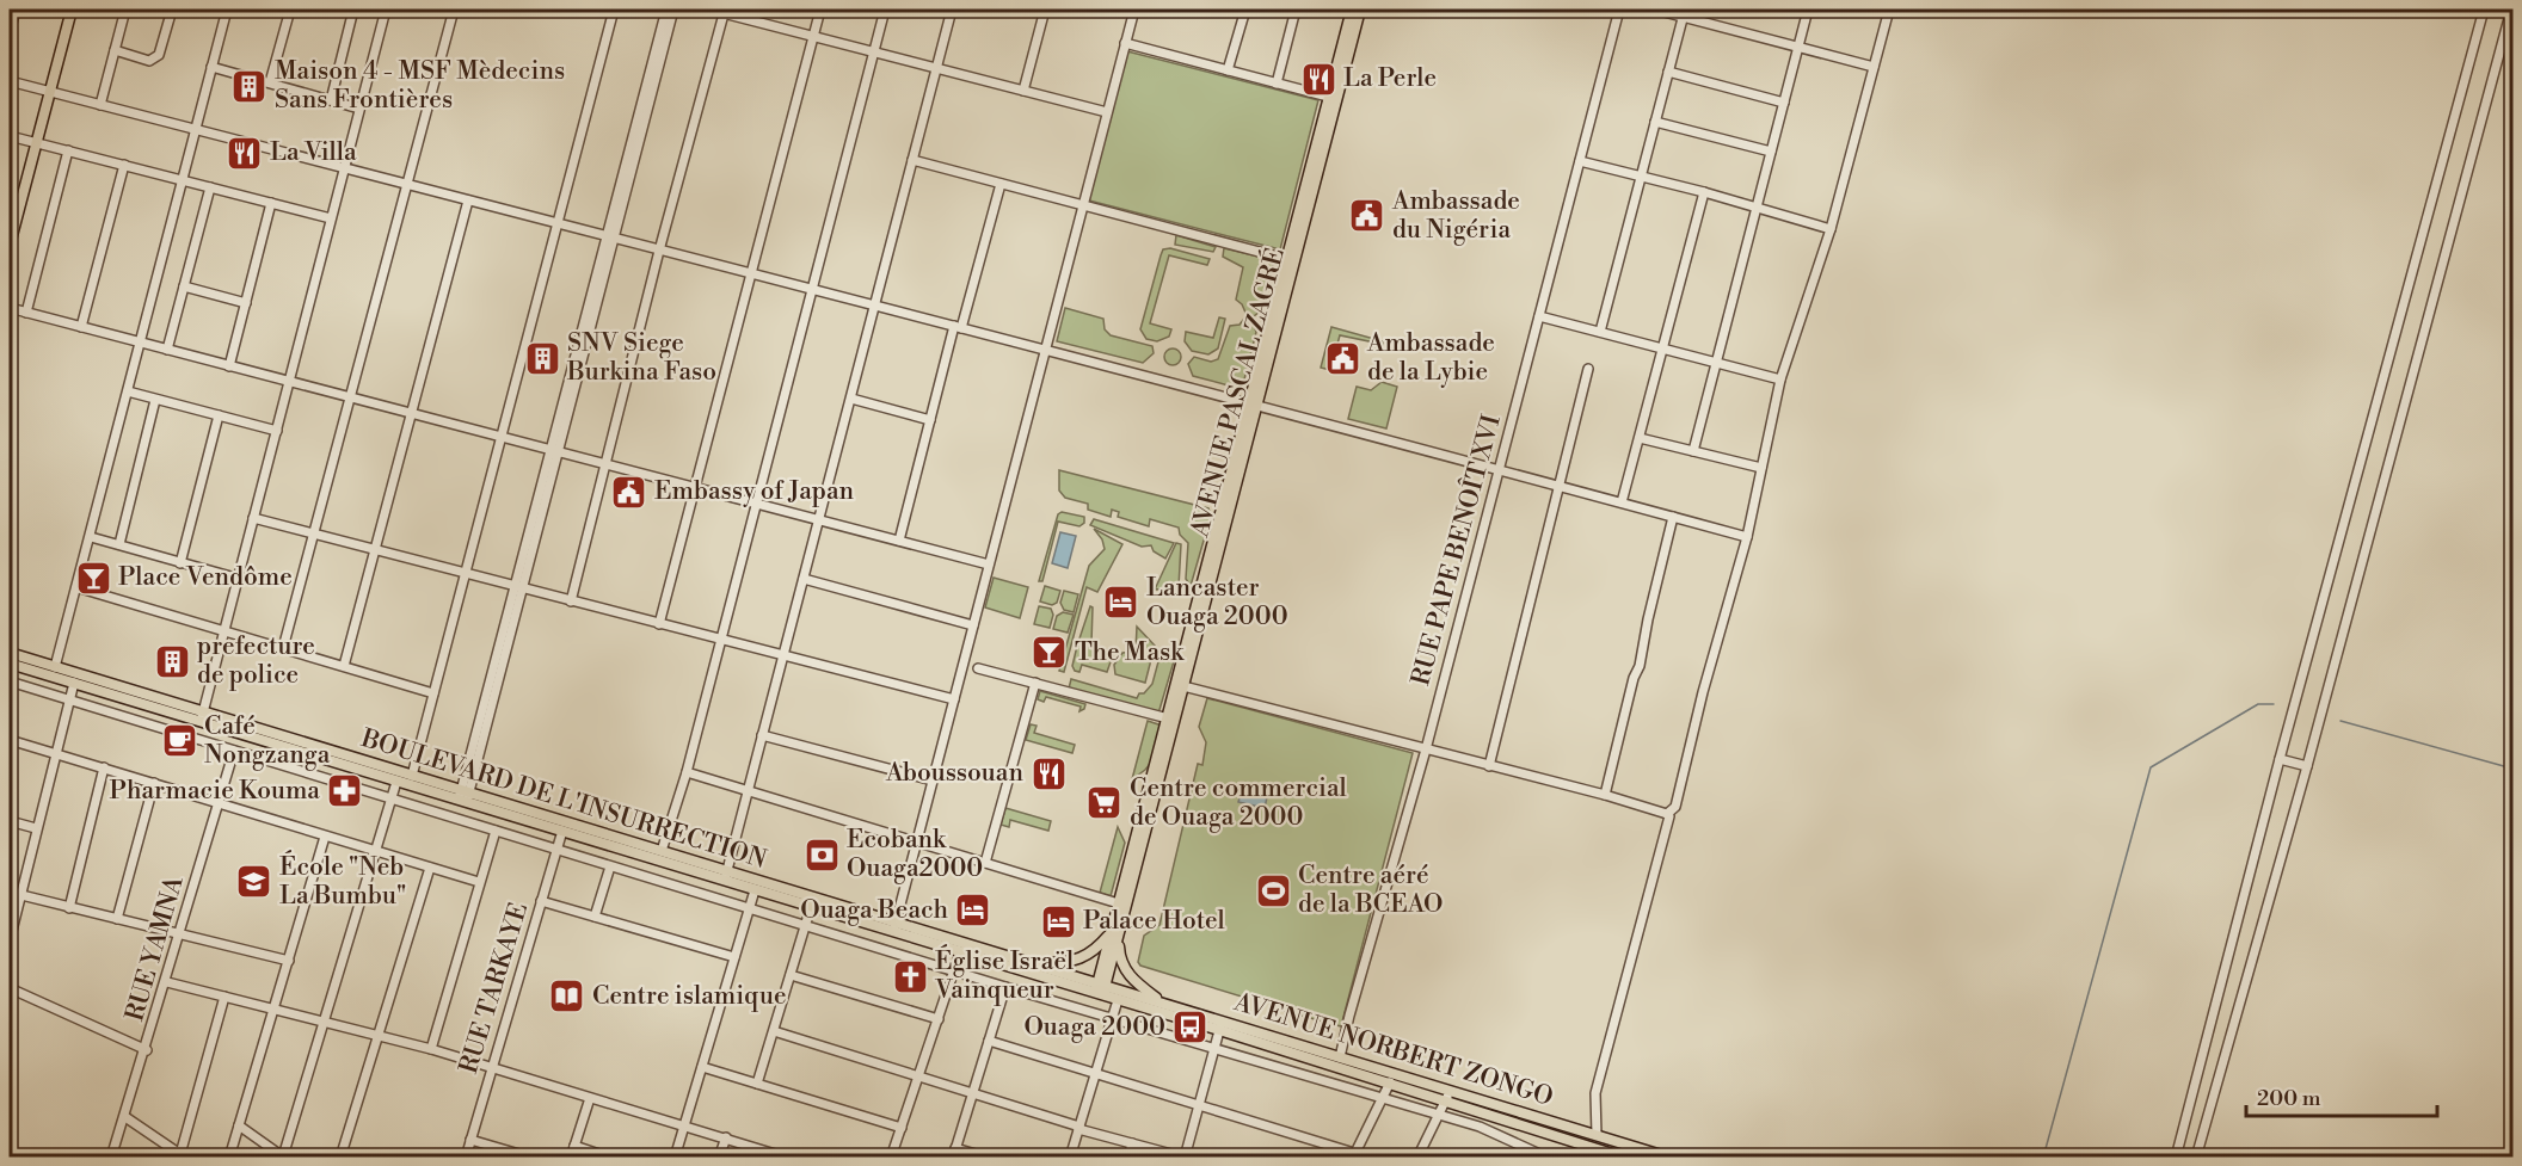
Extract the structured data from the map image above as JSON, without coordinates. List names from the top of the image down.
{
  "streets": {
    "main road": ["AVENUE PASCAL ZAGRÉ", "BOULEVARD DE L'INSURRECTION", "AVENUE NORBERT ZONGO"],
    "street": ["RUE PAPE BENOÎT XVI", "RUE YAMNA", "RUE TARKAYE"]
  },
  "crossings": [
    ["AVENUE PASCAL ZAGRÉ", "BOULEVARD DE L'INSURRECTION"],
    ["AVENUE PASCAL ZAGRÉ", "AVENUE NORBERT ZONGO"],
    ["RUE PAPE BENOÎT XVI", "AVENUE NORBERT ZONGO"],
    ["BOULEVARD DE L'INSURRECTION", "RUE TARKAYE"],
    ["BOULEVARD DE L'INSURRECTION", "AVENUE NORBERT ZONGO"]
  ],
  "places": {
    "restaurant": ["La Perle", "La Villa", "Aboussouan"],
    "building": ["Maison 4 - MSF Mèdecins Sans Frontières", "SNV Siege Burkina Faso", "prefecture de police"],
    "public building": ["Ambassade du Nigéria", "Ambassade de la Lybie", "Embassy of Japan"],
    "bar": ["Place Vendôme", "The Mask"],
    "hotel": ["Lancaster Ouaga 2000", "Ouaga Beach", "Palace Hotel"],
    "cafe": ["Café Nongzanga"],
    "pharmacy": ["Pharmacie Kouma"],
    "supermarket": ["Centre commercial de Ouaga 2000"],
    "bank": ["Ecobank Ouaga2000"],
    "school or university": ["École \"Neb La Bumbu\""],
    "sports": ["Centre aéré de la BCEAO"],
    "church": ["Église Israël Vainqueur"],
    "library": ["Centre islamique"],
    "bus stop": ["Ouaga 2000"]
  },
  "scale_bar": "200 m"
}
